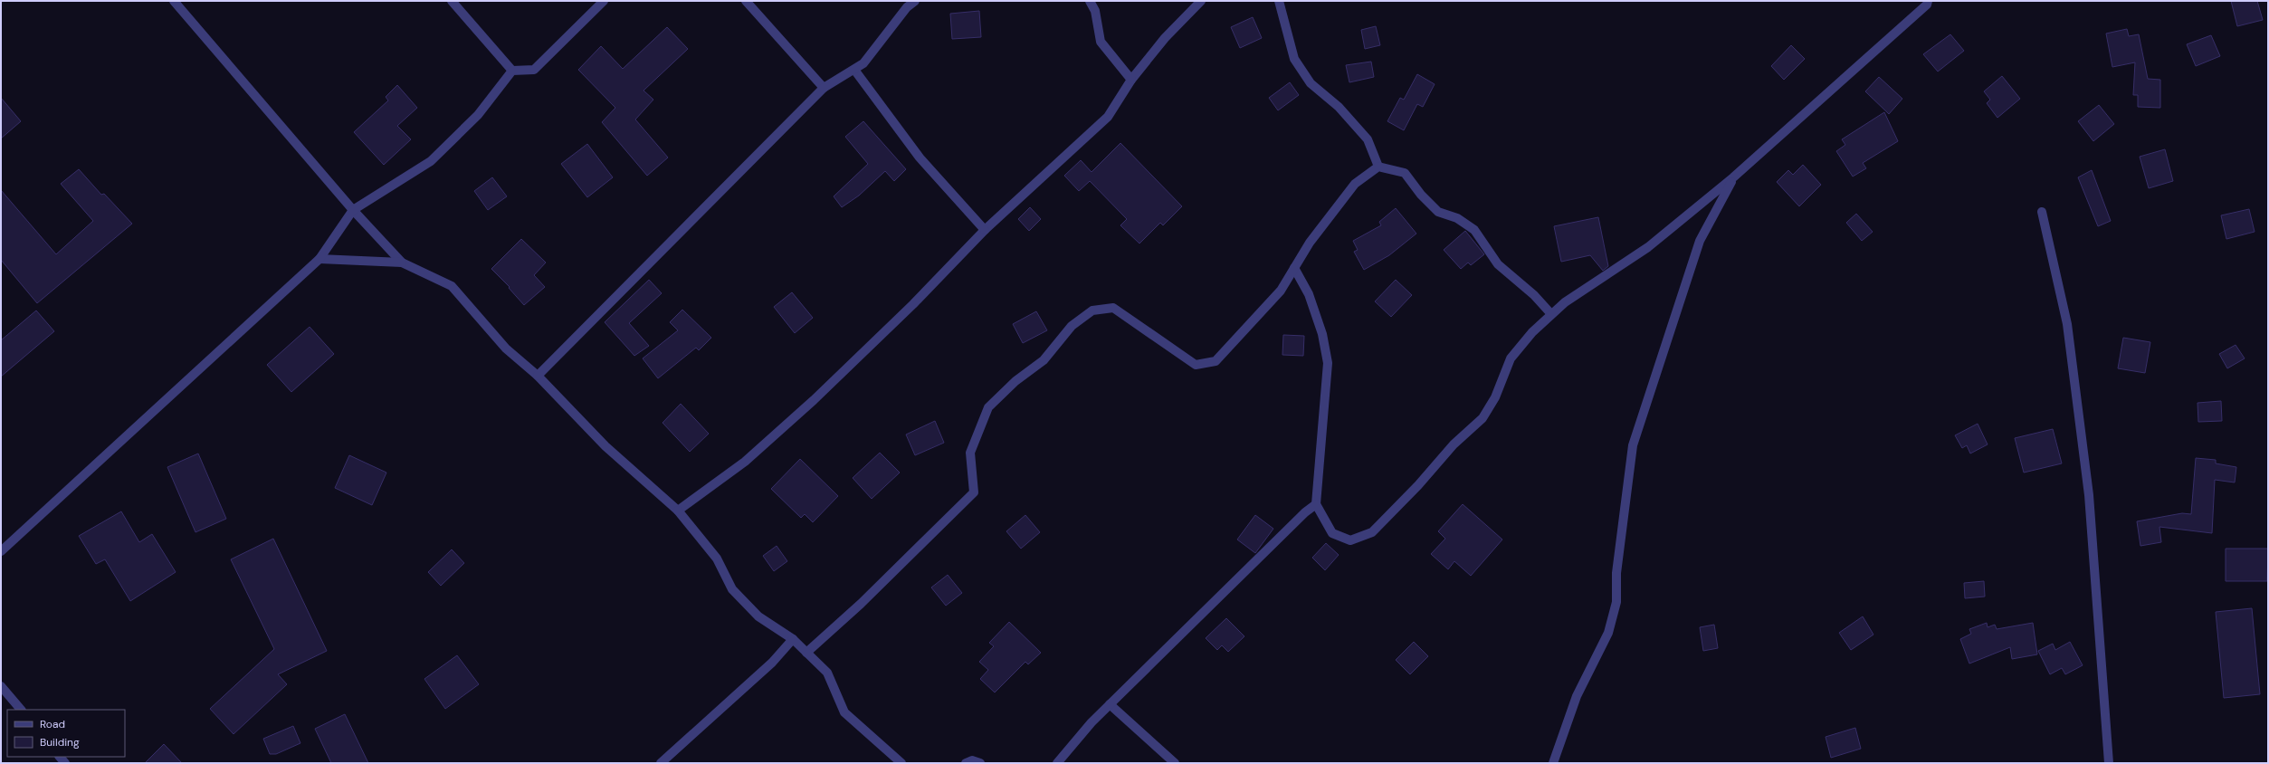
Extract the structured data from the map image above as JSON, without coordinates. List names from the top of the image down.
{
  "legend": ["Road", "Building"]
}
